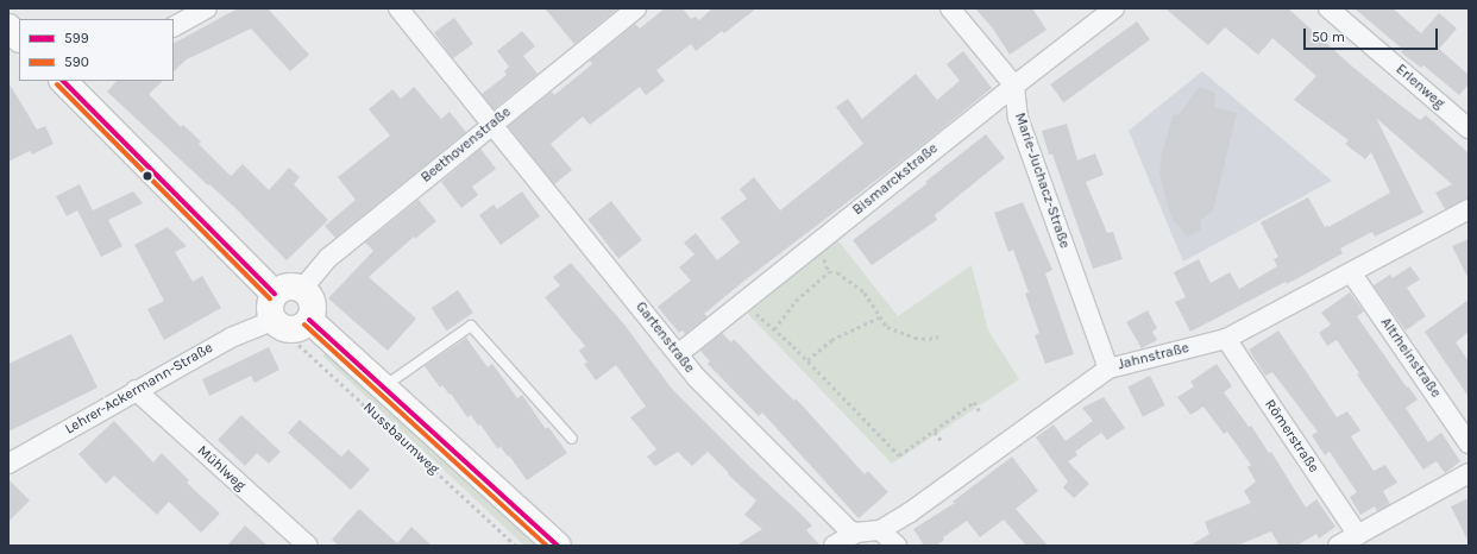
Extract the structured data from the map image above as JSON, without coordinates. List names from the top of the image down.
{
  "streets": {
    "street": [
      "Erlenweg",
      "Beethovenstraße",
      "Bismarckstraße",
      "Marie-Juchacz-Straße",
      "Gartenstraße",
      "Jahnstraße",
      "Altrheinstraße",
      "Lehrer-Ackermann-Straße",
      "Römerstraße",
      "Mühlweg"
    ],
    "path": ["Nussbaumweg"]
  },
  "crossings": [
    ["Beethovenstraße", "Gartenstraße"],
    ["Beethovenstraße", "Lehrer-Ackermann-Straße"],
    ["Beethovenstraße", "Nussbaumweg"],
    ["Bismarckstraße", "Marie-Juchacz-Straße"],
    ["Bismarckstraße", "Gartenstraße"],
    ["Marie-Juchacz-Straße", "Jahnstraße"],
    ["Gartenstraße", "Jahnstraße"],
    ["Jahnstraße", "Altrheinstraße"],
    ["Jahnstraße", "Römerstraße"],
    ["Lehrer-Ackermann-Straße", "Nussbaumweg"],
    ["Lehrer-Ackermann-Straße", "Mühlweg"]
  ],
  "lines": ["transit line 599", "transit line 590"],
  "legend": ["599", "590"],
  "scale_bar": "50 m"
}
